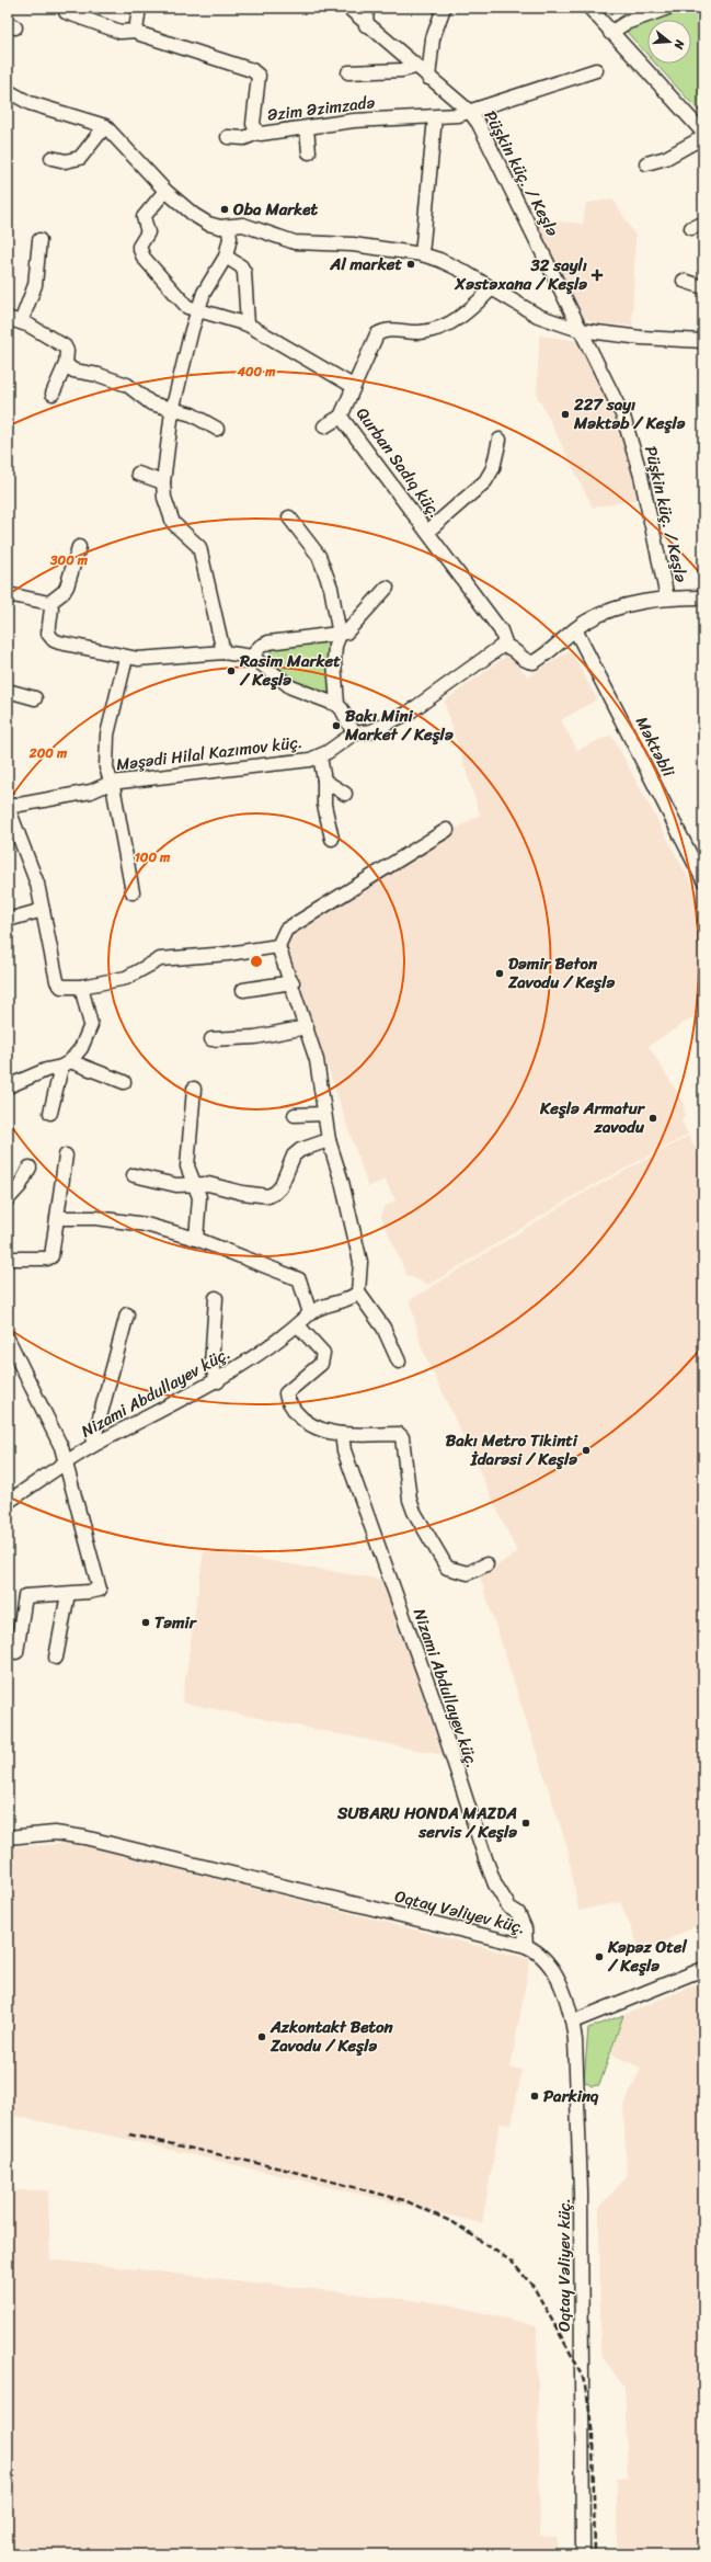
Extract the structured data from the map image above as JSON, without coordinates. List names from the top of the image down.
{
  "streets": {
    "street": [
      "Əzim Əzimzadə",
      "Püşkin küç. / Keşlə",
      "Qurban Sadıq küç.",
      "Məktəbli",
      "Məşədi Hilal Kazımov küç.",
      "Nizami Abdullayev küç.",
      "Oqtay Vəliyev küç."
    ]
  },
  "crossings": [
    ["Əzim Əzimzadə", "Püşkin küç. / Keşlə"],
    ["Qurban Sadıq küç.", "Məşədi Hilal Kazımov küç."],
    ["Nizami Abdullayev küç.", "Oqtay Vəliyev küç."]
  ],
  "places": {
    "other": [
      "Oba Market",
      "Al market",
      "227 sayı Məktəb / Keşlə",
      "Rasim Market / Keşlə",
      "Bakı Mini Market / Keşlə",
      "Dəmir Beton Zavodu / Keşlə",
      "Keşlə Armatur zavodu",
      "Bakı Metro Tikinti İdarəsi / Keşlə",
      "Təmir",
      "SUBARU HONDA MAZDA servis / Keşlə",
      "Kəpəz Otel / Keşlə",
      "Azkontakt Beton Zavodu / Keşlə",
      "Parkinq"
    ],
    "health": ["32 saylı Xəstəxana / Keşlə"]
  },
  "north": "right",
  "rings": [
    "400 m",
    "300 m",
    "200 m",
    "100 m"
  ]
}
